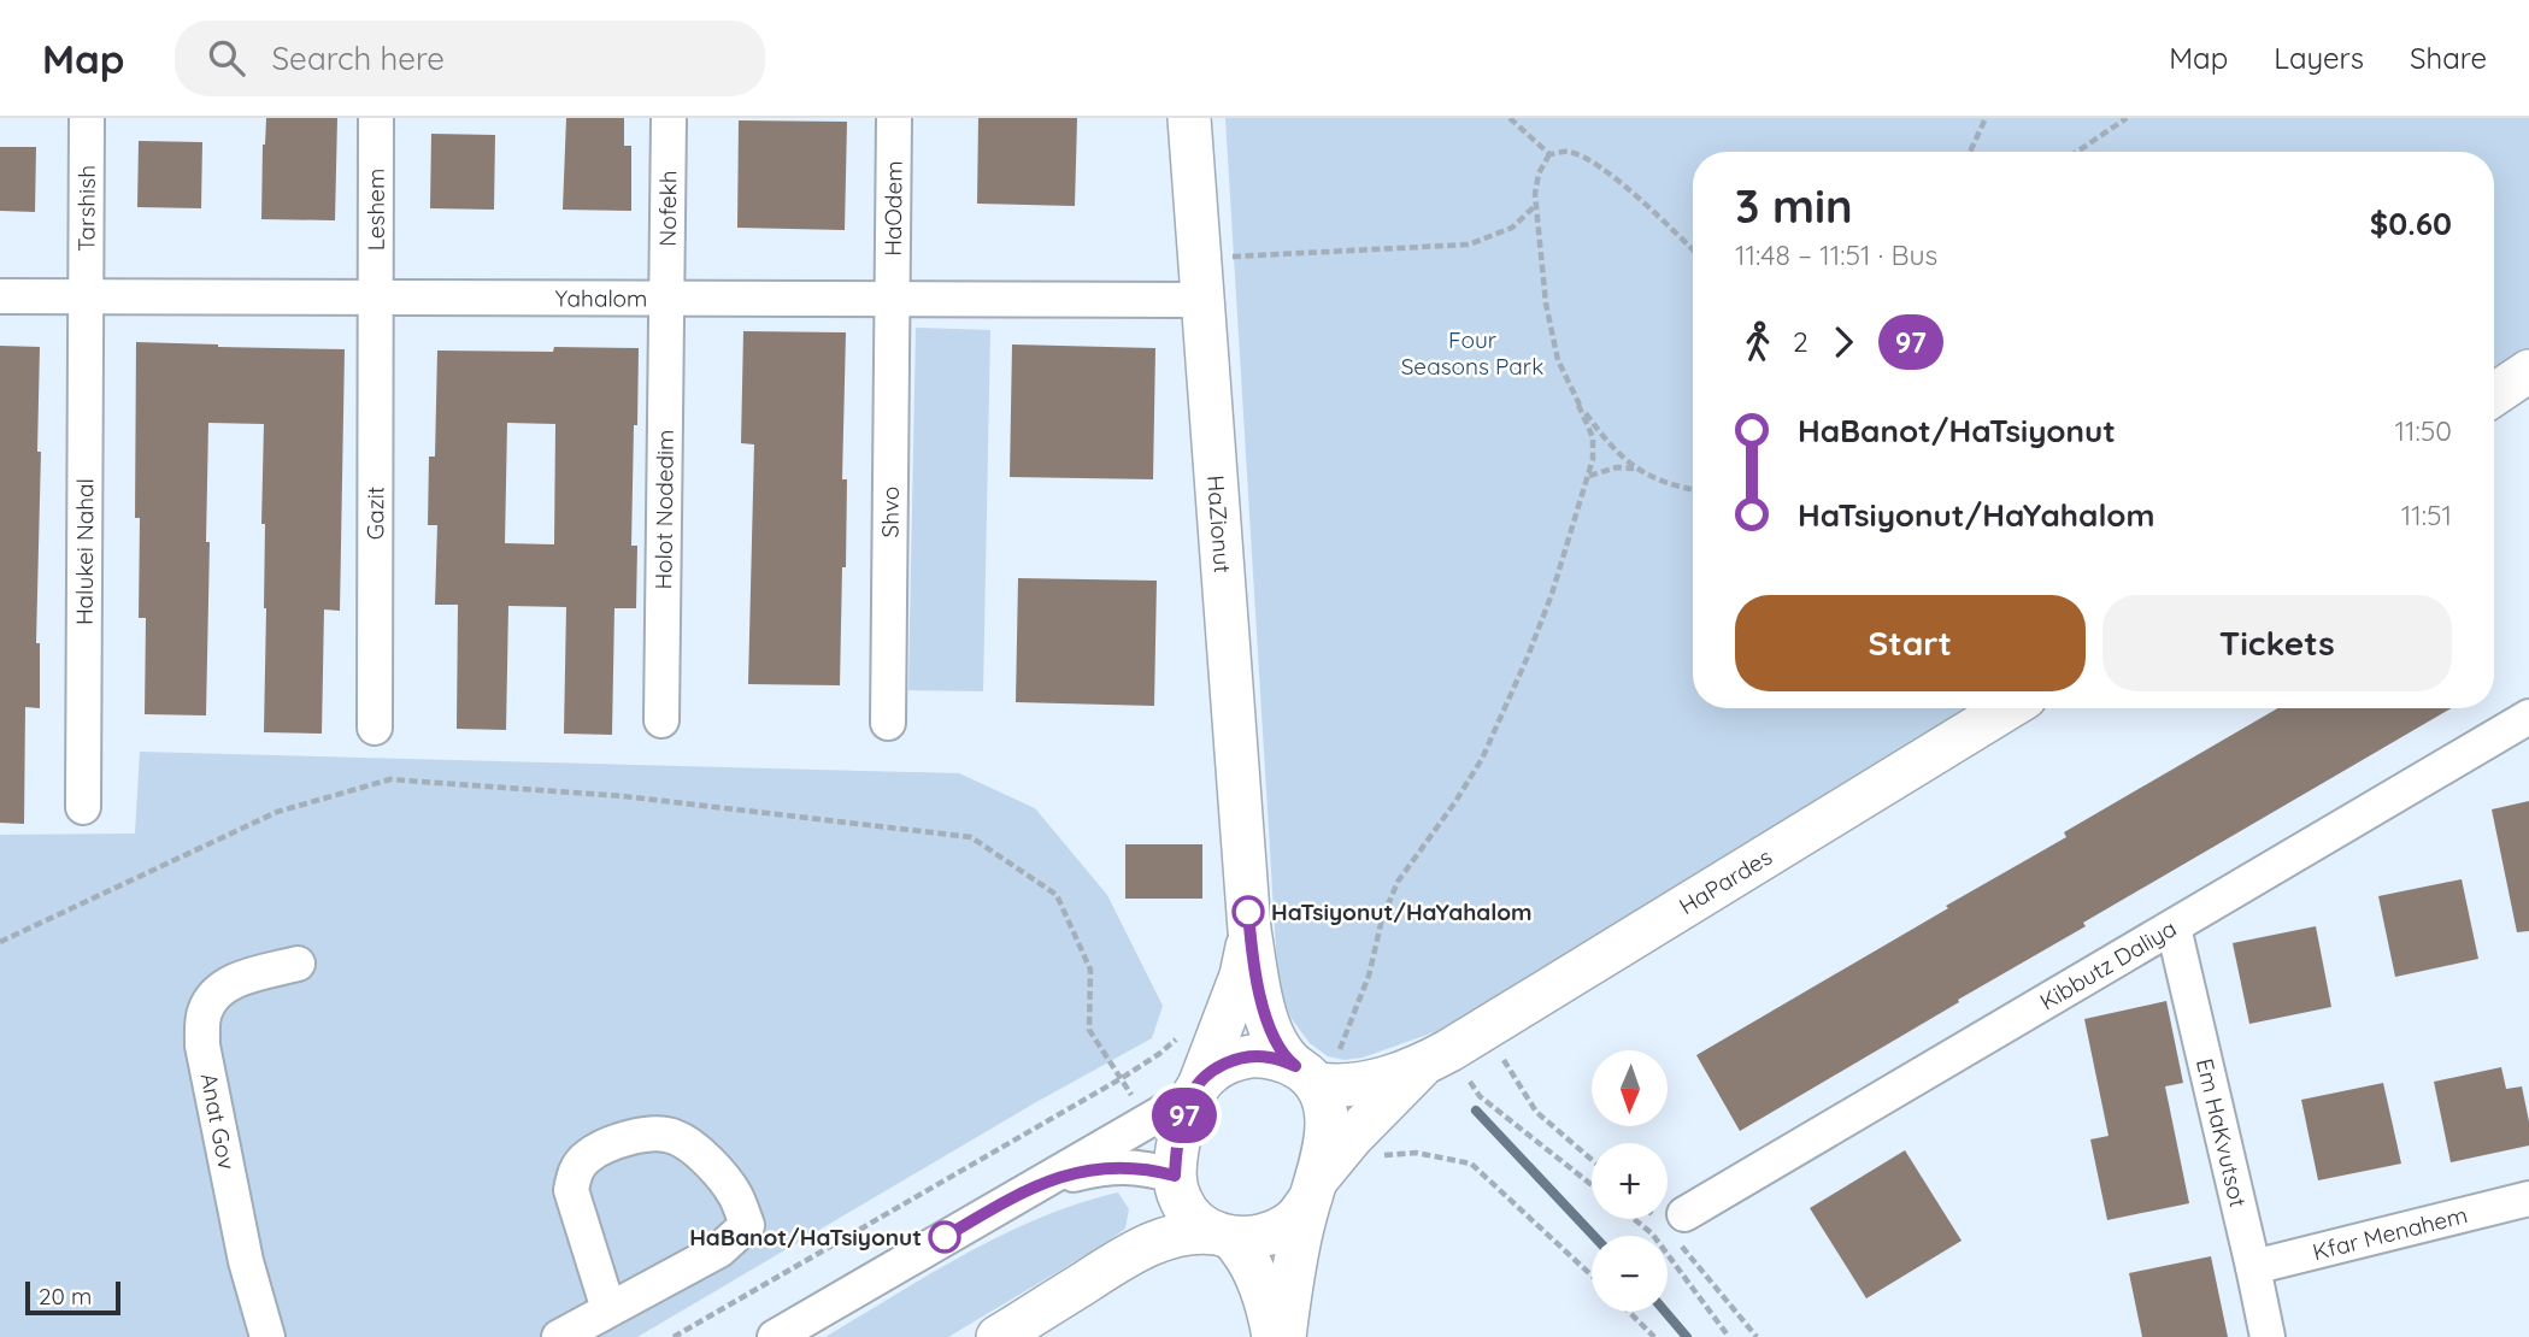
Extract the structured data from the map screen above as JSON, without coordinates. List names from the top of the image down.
{
  "streets": {
    "street": [
      "Tarshish",
      "Leshem",
      "Nofekh",
      "HaOdem",
      "Yahalom",
      "Holot Nodedim",
      "Shvo",
      "Gazit",
      "HaZionut",
      "Halukei Nahal",
      "HaPardes",
      "Kibbutz Daliya",
      "Anat Gov",
      "Em HaKvutsot",
      "Kfar Menahem"
    ]
  },
  "crossings": [
    ["Tarshish", "Yahalom"],
    ["Tarshish", "Halukei Nahal"],
    ["Leshem", "Yahalom"],
    ["Leshem", "Gazit"],
    ["Nofekh", "Yahalom"],
    ["Nofekh", "Holot Nodedim"],
    ["HaOdem", "Yahalom"],
    ["HaOdem", "Shvo"],
    ["Yahalom", "Holot Nodedim"],
    ["Yahalom", "Shvo"],
    ["Yahalom", "Gazit"],
    ["Yahalom", "HaZionut"],
    ["Yahalom", "Halukei Nahal"],
    ["HaZionut", "HaPardes"],
    ["Kibbutz Daliya", "Em HaKvutsot"],
    ["Em HaKvutsot", "Kfar Menahem"]
  ],
  "parks": ["Four Seasons Park"],
  "places": ["HaTsiyonut/HaYahalom", "HaBanot/HaTsiyonut"],
  "lines": ["bus line 97"],
  "scale_bar": "20 m",
  "north": "bottom",
  "page": {
    "header": "Map",
    "search": "Search here",
    "nav": ["Map", "Layers", "Share"],
    "on_map": "97",
    "heading": ["3 min", "11:48 – 11:51 · Bus", "$0.60"],
    "legs": ["2", "97"],
    "list": [
      {
        "name": "HaBanot/HaTsiyonut",
        "value": "11:50"
      },
      {
        "name": "HaTsiyonut/HaYahalom",
        "value": "11:51"
      }
    ],
    "buttons": ["Start", "Tickets"],
    "map_buttons": ["+", "−"],
    "scale": "20 m"
  }
}
